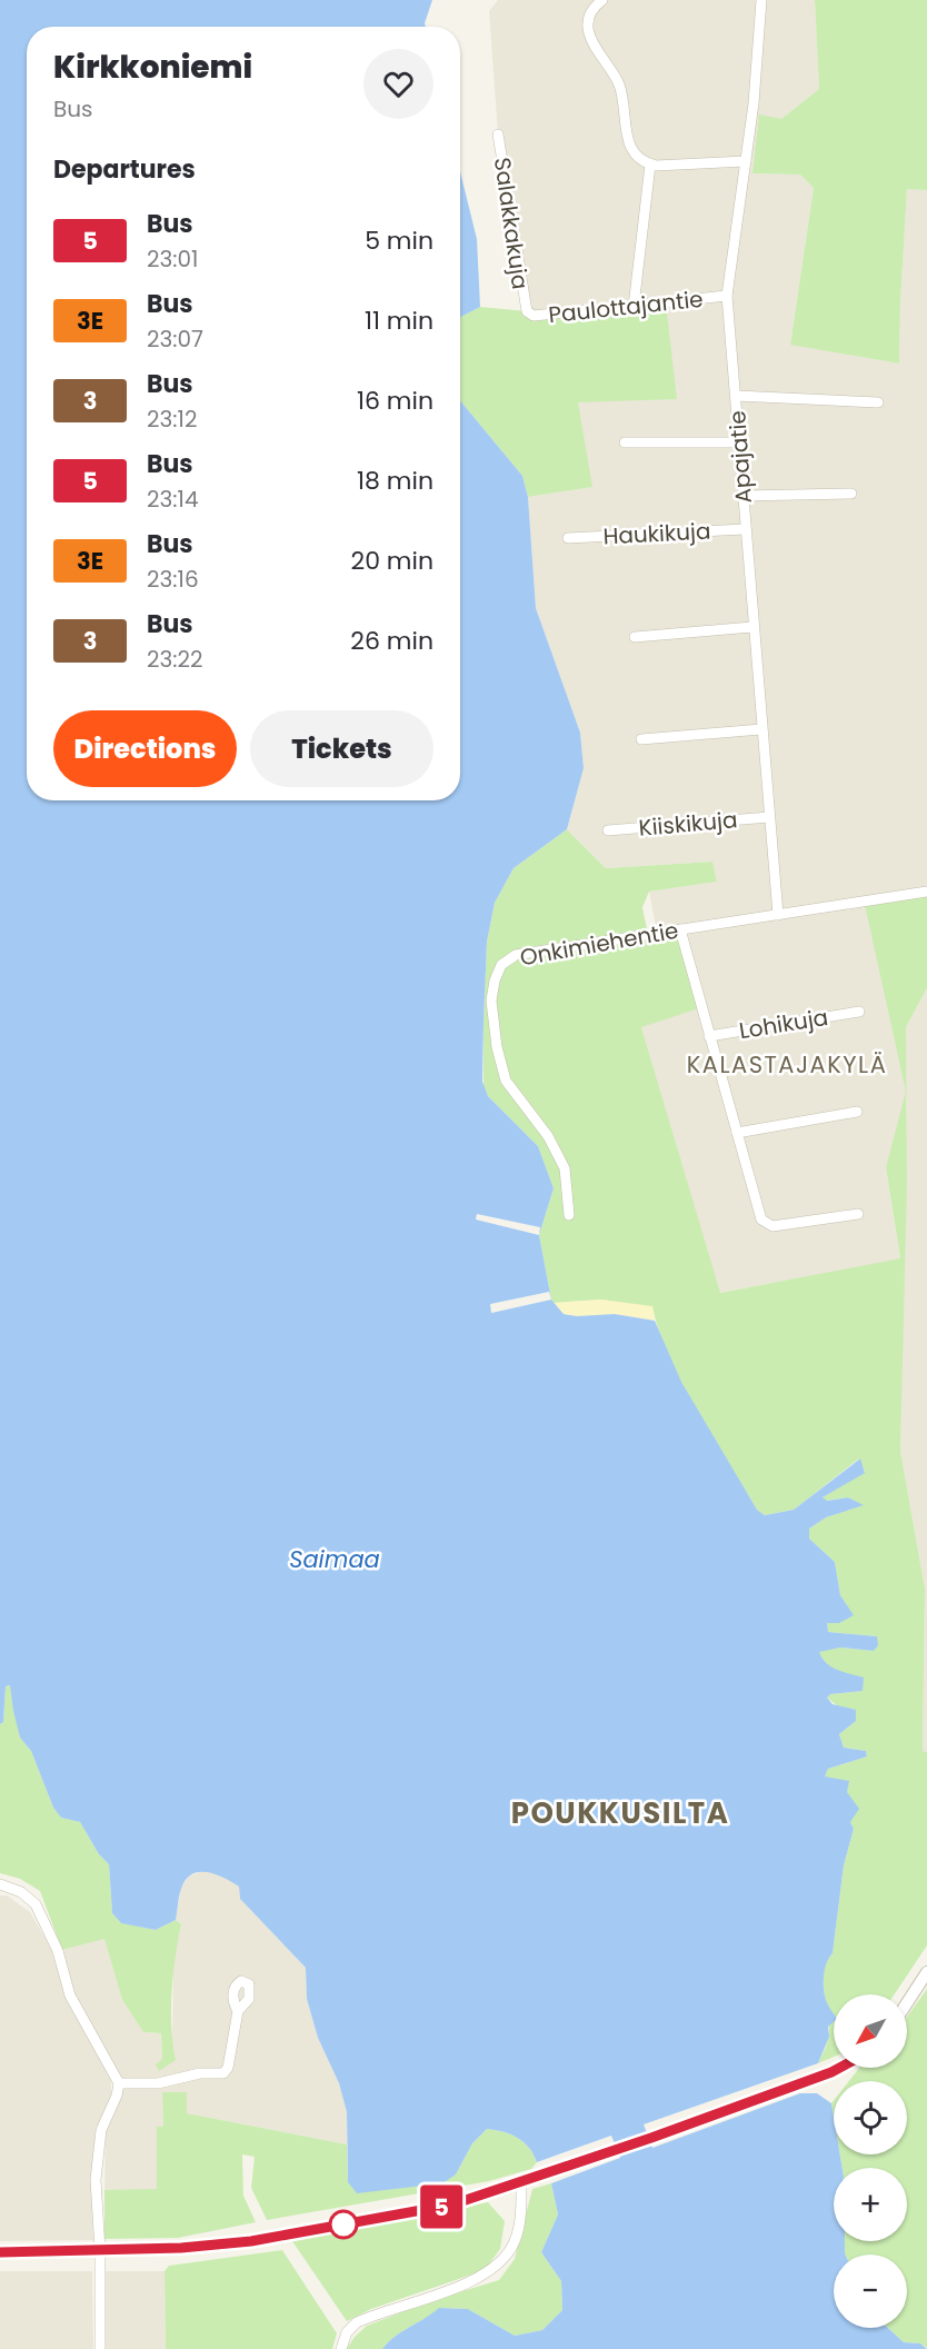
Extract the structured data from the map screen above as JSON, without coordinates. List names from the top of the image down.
{
  "streets": {
    "street": [
      "Salakkakuja",
      "Paulottajantie",
      "Apajatie",
      "Haukikuja",
      "Kiiskikuja",
      "Onkimiehentie",
      "Lohikuja"
    ]
  },
  "crossings": [
    ["Salakkakuja", "Paulottajantie"],
    ["Paulottajantie", "Apajatie"],
    ["Apajatie", "Haukikuja"],
    ["Apajatie", "Kiiskikuja"],
    ["Apajatie", "Onkimiehentie"]
  ],
  "districts": ["KALASTAJAKYLÄ", "POUKKUSILTA"],
  "water": ["Saimaa"],
  "lines": ["bus line 5"],
  "north": "bottom left",
  "page": {
    "on_map": "5",
    "heading": [
      ["Kirkkoniemi", "Bus"],
      "Departures"
    ],
    "list": [
      {
        "mark": "5",
        "name": "Bus",
        "note": "23:01",
        "value": "5 min"
      },
      {
        "mark": "3E",
        "name": "Bus",
        "note": "23:07",
        "value": "11 min"
      },
      {
        "mark": "3",
        "name": "Bus",
        "note": "23:12",
        "value": "16 min"
      },
      {
        "mark": "5",
        "name": "Bus",
        "note": "23:14",
        "value": "18 min"
      },
      {
        "mark": "3E",
        "name": "Bus",
        "note": "23:16",
        "value": "20 min"
      },
      {
        "mark": "3",
        "name": "Bus",
        "note": "23:22",
        "value": "26 min"
      }
    ],
    "buttons": ["Directions", "Tickets"],
    "map_buttons": ["+", "−"]
  }
}
